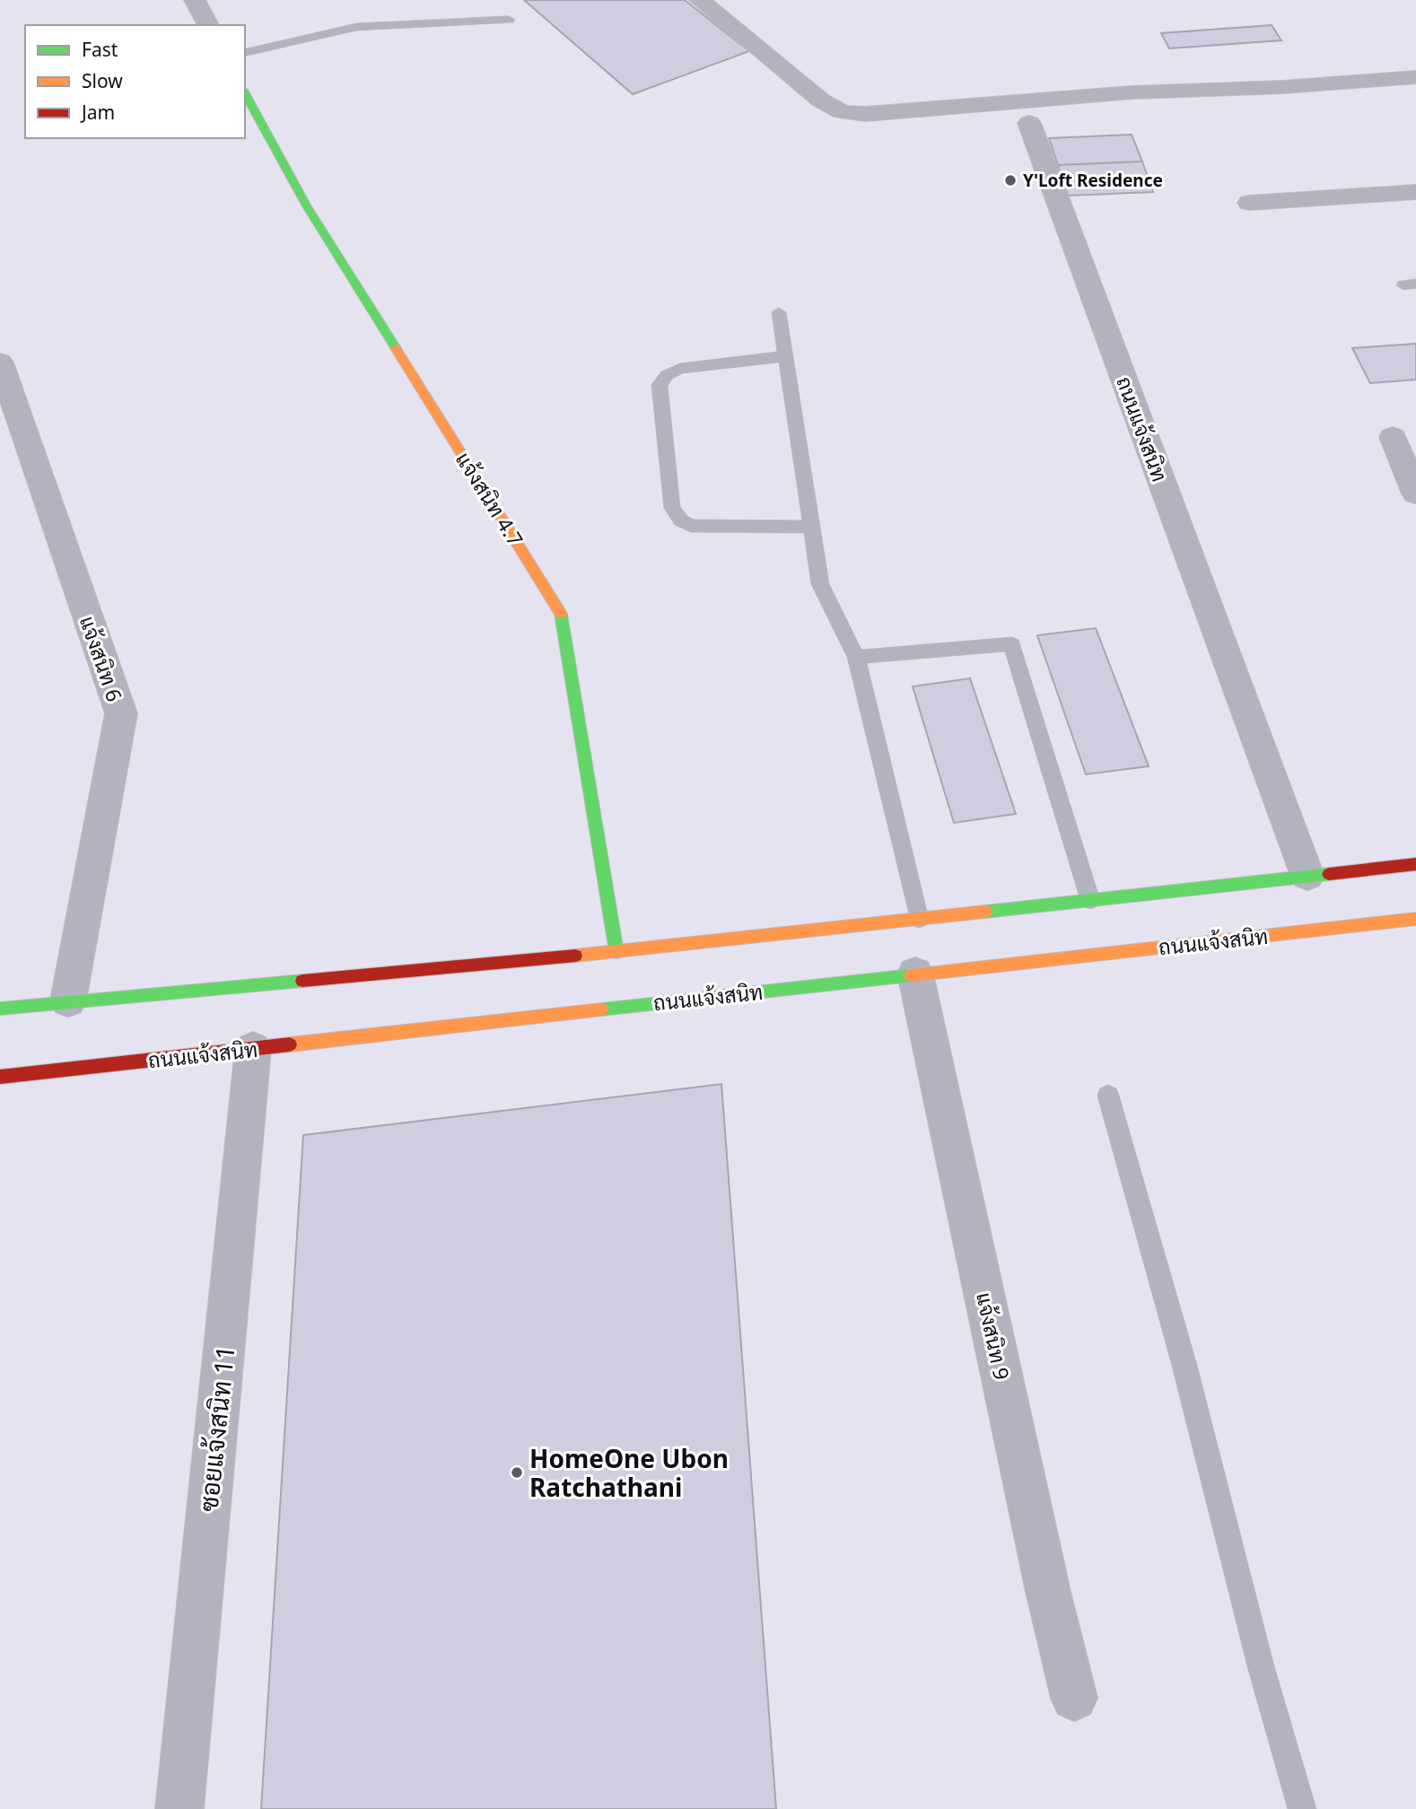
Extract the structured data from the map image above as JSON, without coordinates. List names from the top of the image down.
{
  "streets": {
    "main road": ["ถนนแจ้งสนิท", "แจ้งสนิท 4.7"],
    "street": ["แจ้งสนิท 6", "แจ้งสนิท 9", "ซอยแจ้งสนิท 11"]
  },
  "crossings": [
    ["ถนนแจ้งสนิท", "แจ้งสนิท 9"],
    ["ถนนแจ้งสนิท", "ซอยแจ้งสนิท 11"]
  ],
  "places": ["Y'Loft Residence", "HomeOne Ubon Ratchathani"],
  "legend": ["Fast", "Slow", "Jam"]
}
